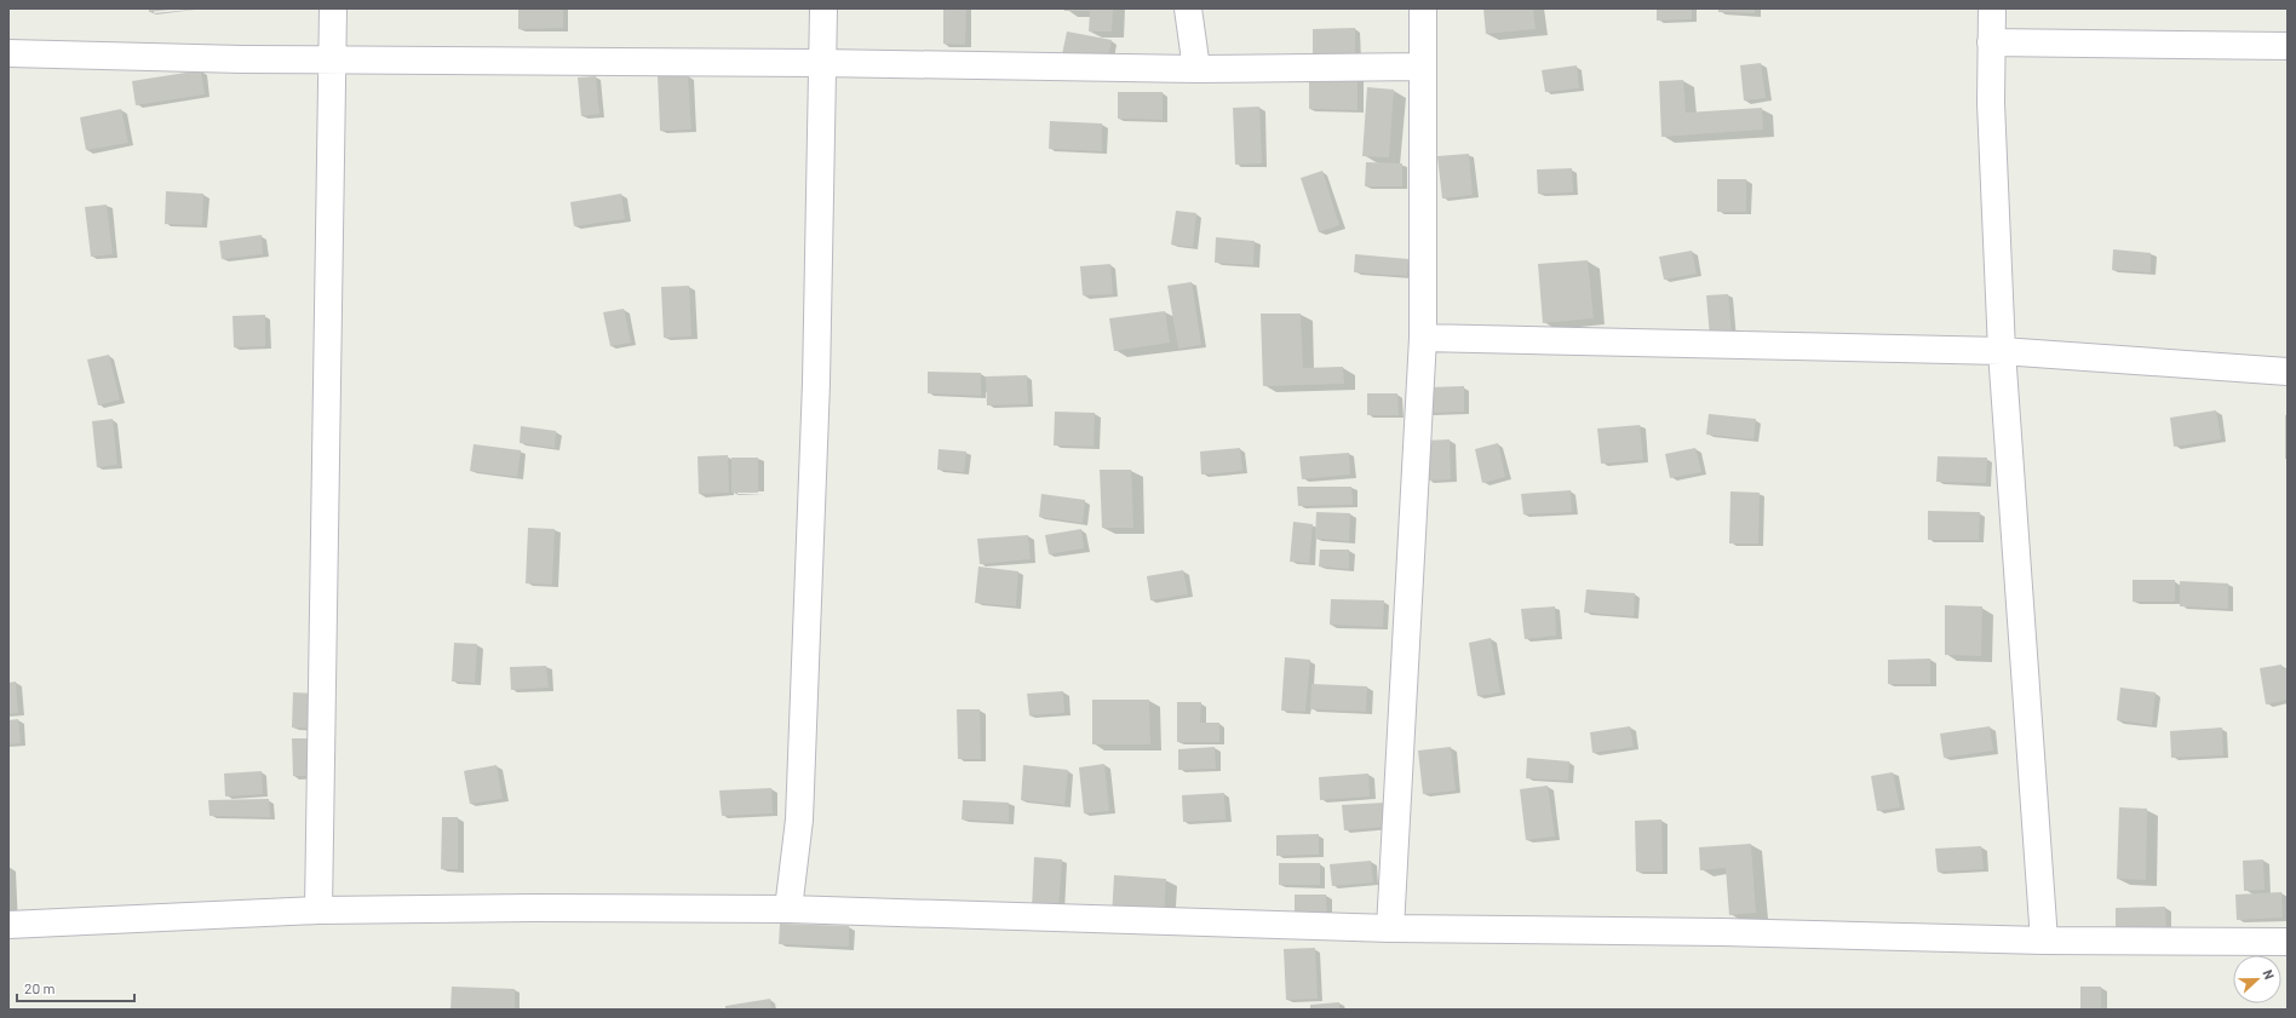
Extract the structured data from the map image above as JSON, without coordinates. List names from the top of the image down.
{
  "scale_bar": "20 m",
  "north": "right"
}
